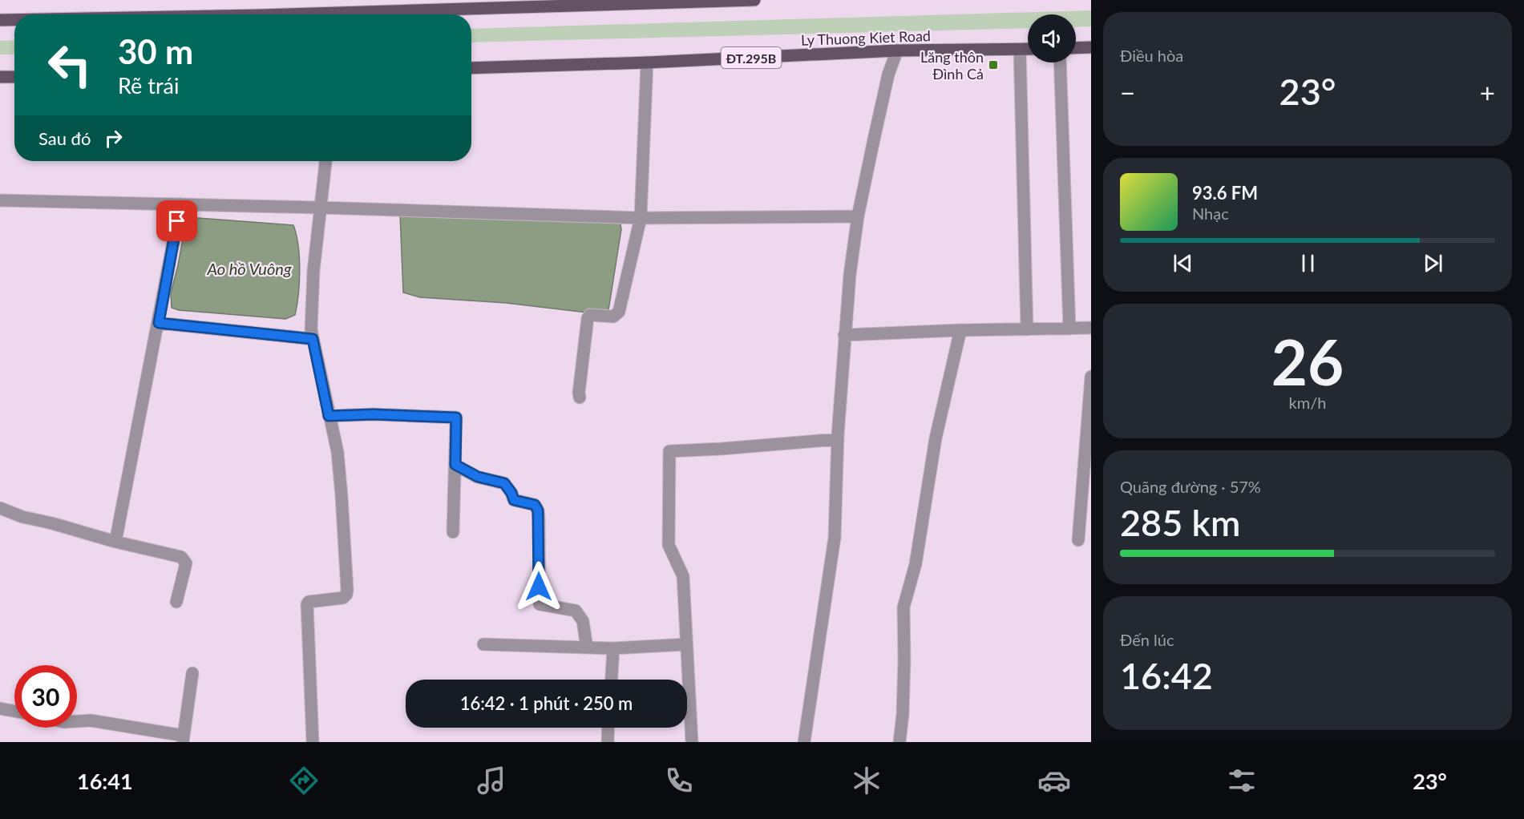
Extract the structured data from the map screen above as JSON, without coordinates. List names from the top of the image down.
{
  "streets": {
    "main road": ["Ly Thuong Kiet Road", "ĐT.295B"]
  },
  "water": ["Ao hồ Vuông"],
  "places": {
    "transit": ["Lăng thôn Đình Cả"]
  },
  "page": {
    "tile": [
      "Điều hòa",
      ["26", "km/h"],
      ["Quãng đường · 57%", "285 km"],
      ["Đến lúc", "16:42"]
    ],
    "turn": ["30 m", "Rẽ trái"],
    "heat": ["−", "23°", "+"],
    "then": "Sau đó",
    "song": ["93.6 FM", "Nhạc"],
    "limit": "30",
    "trip": "16:42 · 1 phút · 250 m",
    "tabs": ["16:41", "23°"]
  }
}
